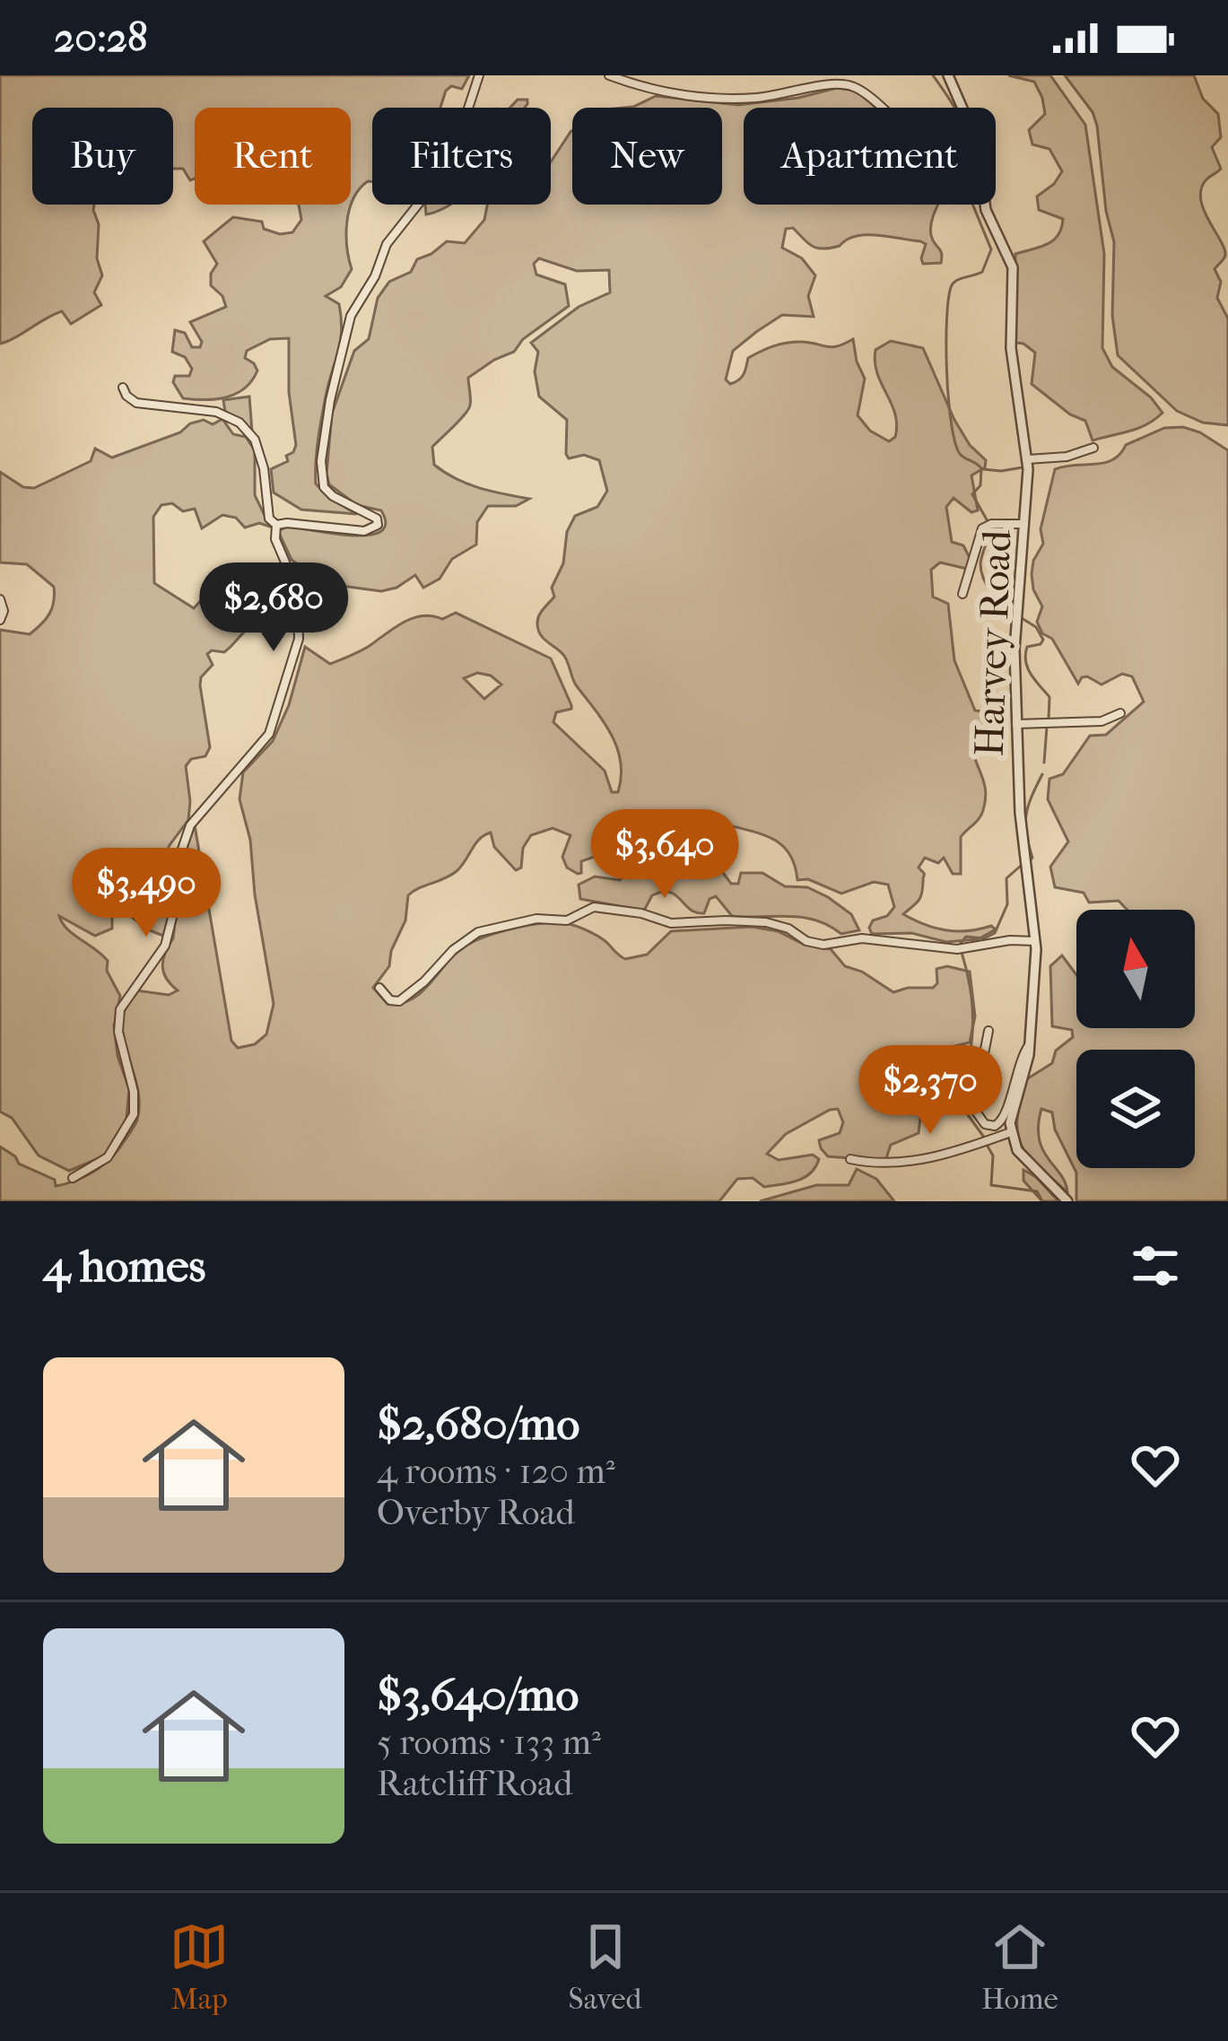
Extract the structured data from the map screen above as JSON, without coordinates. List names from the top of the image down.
{
  "streets": {
    "street": ["Harvey Road"]
  },
  "north": "top",
  "page": {
    "status": "20:28",
    "chip": [
      "Buy",
      "Rent",
      "Filters",
      "New",
      "Apartment"
    ],
    "price": [
      "$2,680",
      "$3,640",
      "$3,490",
      "$2,370"
    ],
    "heading": "4 homes",
    "list": [
      {
        "name": "$2,680/mo",
        "note": "4 rooms · 120 m² · Overby Road"
      },
      {
        "name": "$3,640/mo",
        "note": "5 rooms · 133 m² · Ratcliff Road"
      }
    ],
    "tabs": ["Map", "Saved", "Home"]
  }
}
